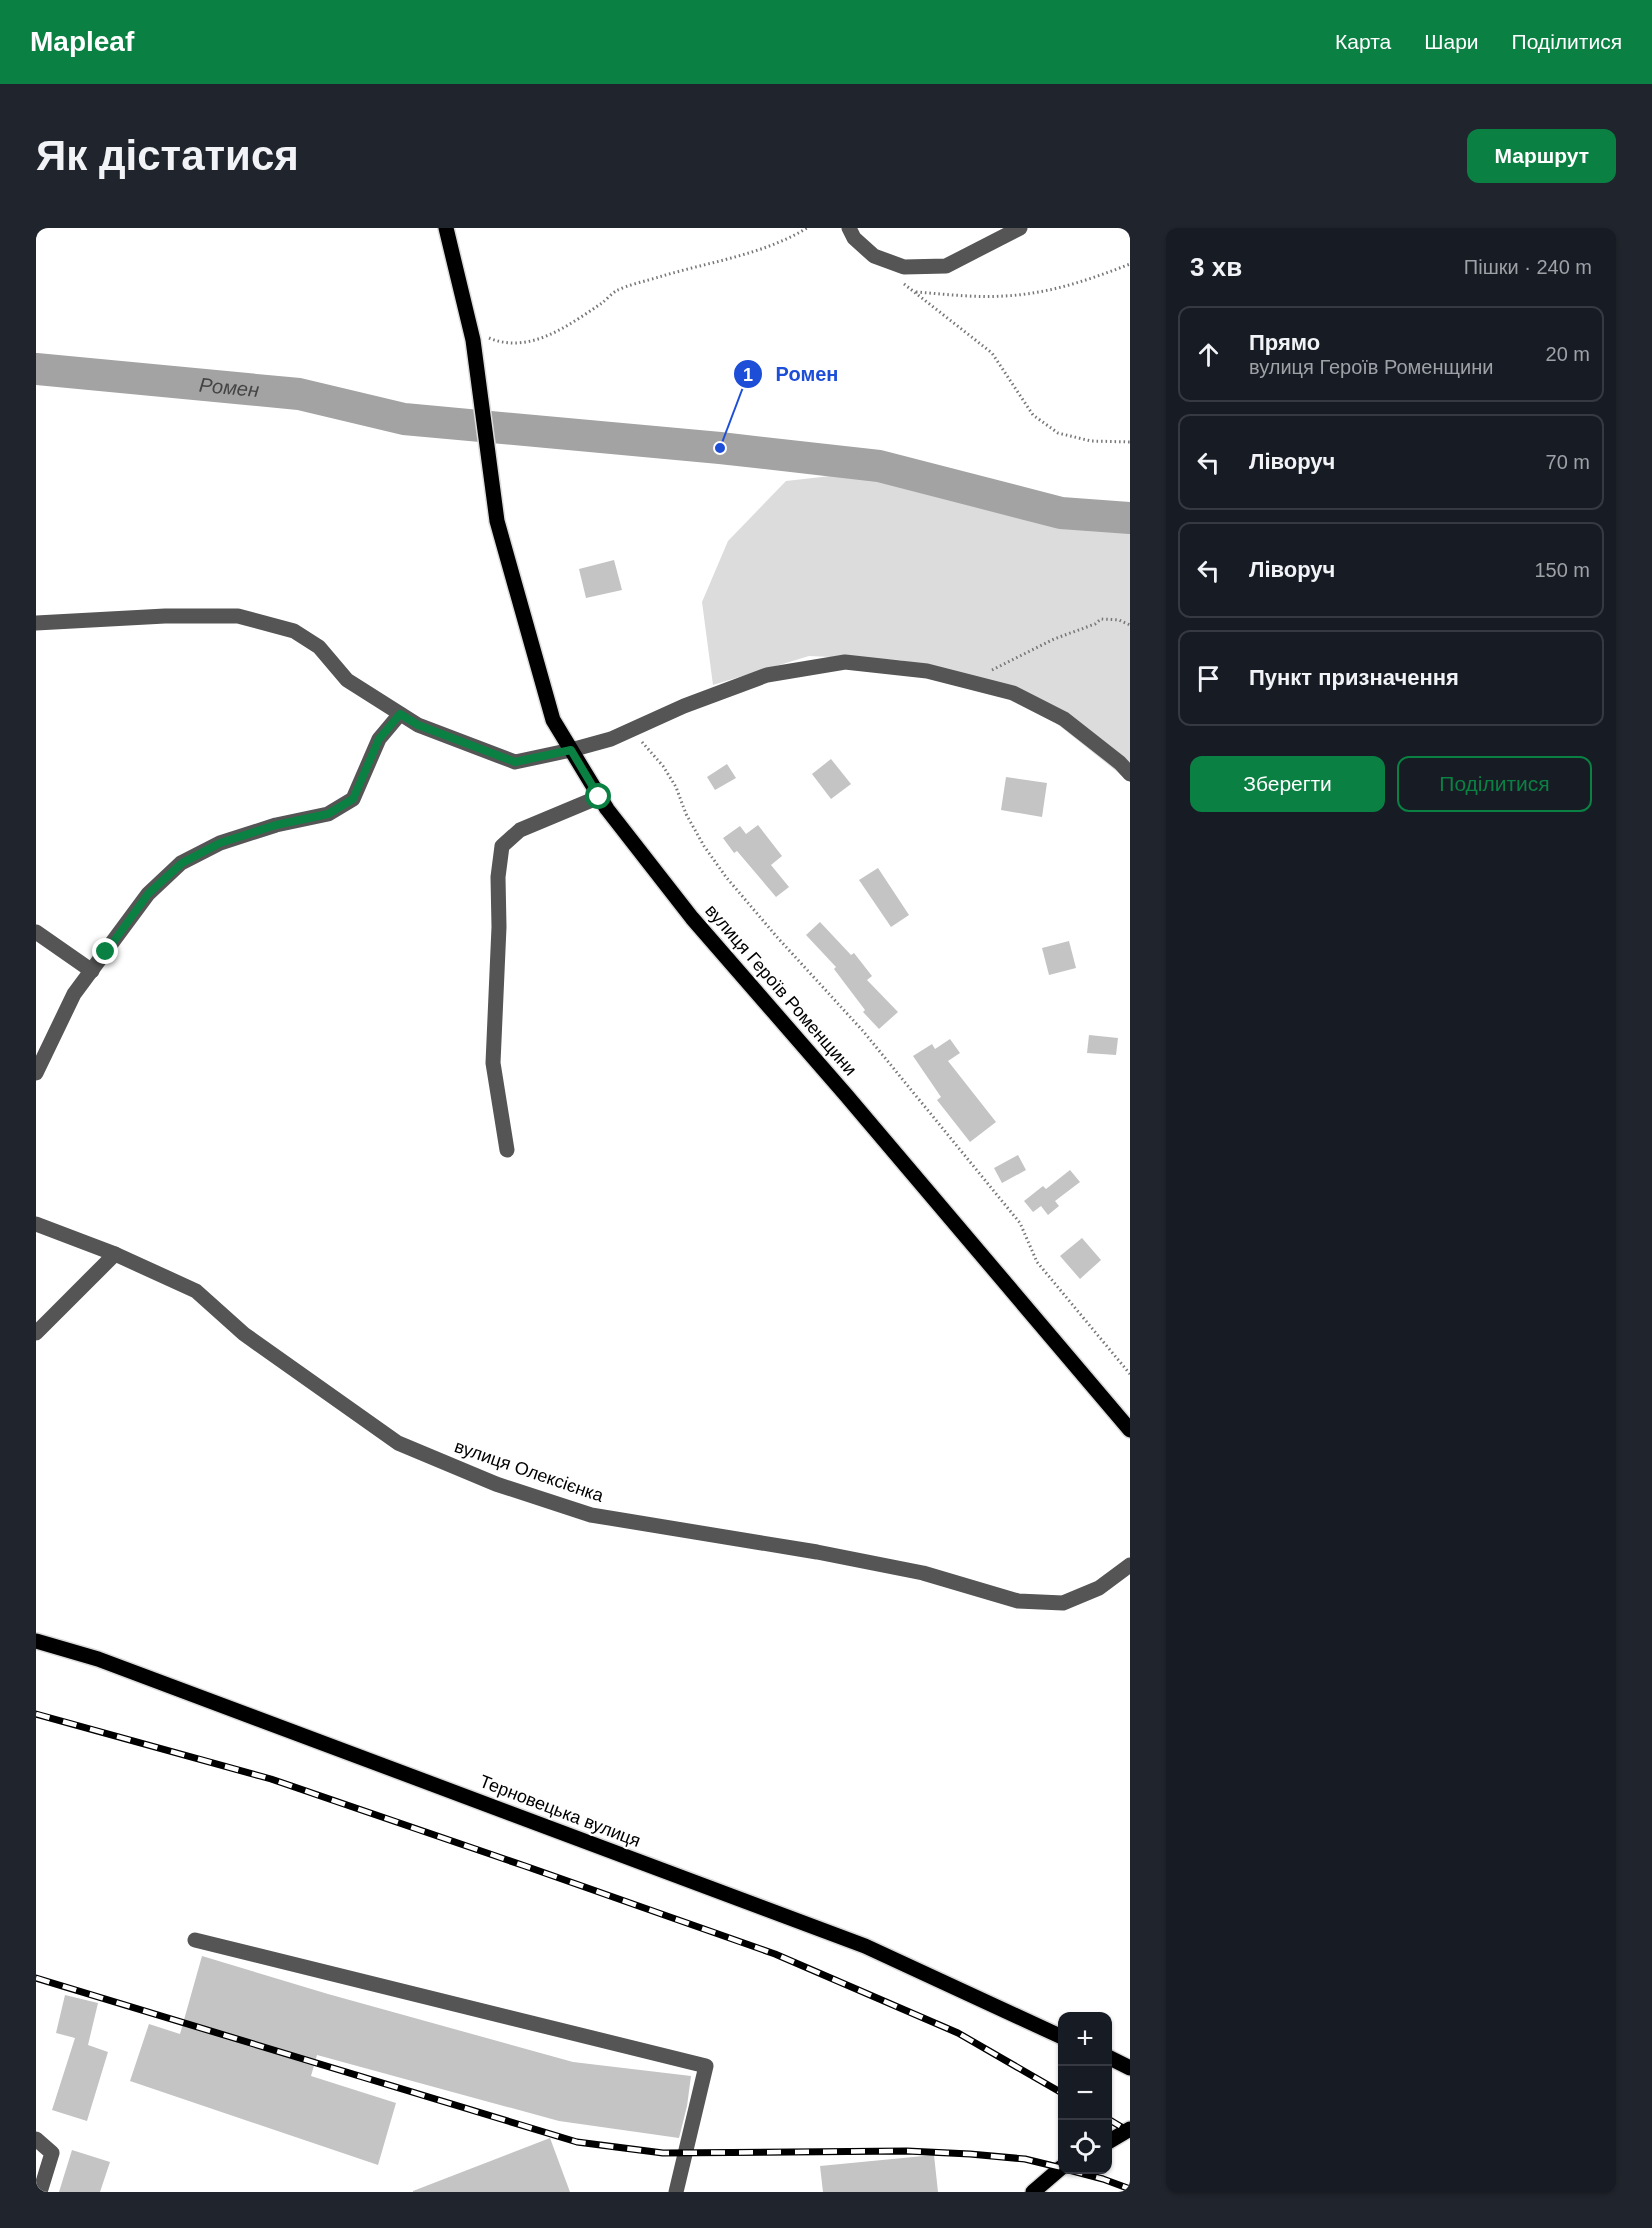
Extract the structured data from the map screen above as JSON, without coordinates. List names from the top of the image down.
{
  "streets": {
    "main road": ["вулиця Героїв Роменщини", "Терновецька вулиця"],
    "street": ["вулиця Олексієнка"]
  },
  "water": ["Ромен"],
  "places": ["Ромен"],
  "page": {
    "header": "Mapleaf",
    "nav": ["Карта", "Шари", "Поділитися"],
    "buttons": [
      "Маршрут",
      ["Зберегти", "Поділитися"]
    ],
    "title": "Як дістатися",
    "heading": ["3 хв", "Пішки · 240 m"],
    "list": [
      ["Прямо", "вулиця Героїв Роменщини", "20 m"],
      ["Ліворуч", "70 m"],
      ["Ліворуч", "150 m"],
      "Пункт призначення"
    ],
    "map_buttons": ["+", "−"]
  }
}
